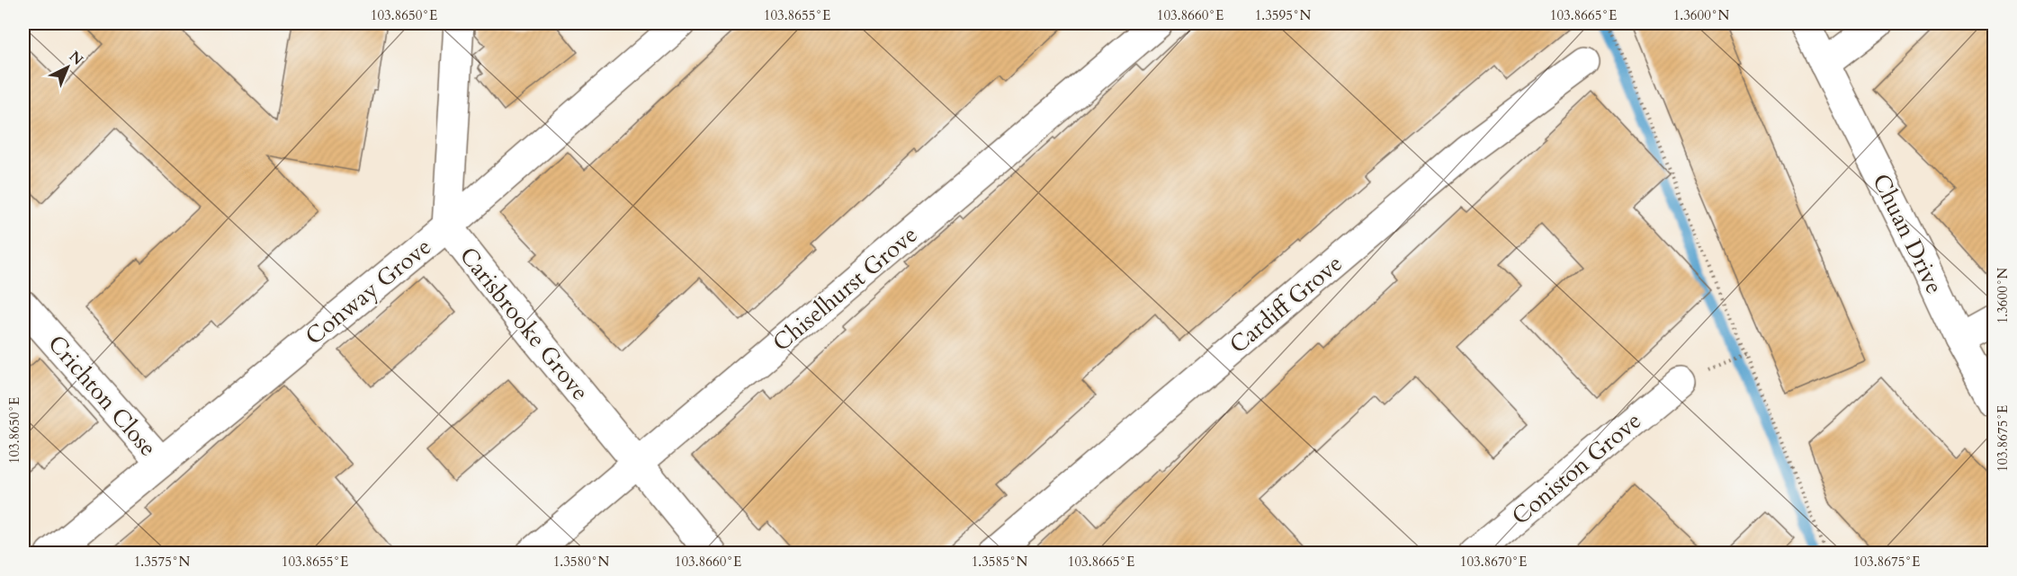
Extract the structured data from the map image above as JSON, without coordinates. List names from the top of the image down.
{
  "streets": {
    "street": [
      "Chuan Drive",
      "Chiselhurst Grove",
      "Conway Grove",
      "Cardiff Grove",
      "Carisbrooke Grove",
      "Crichton Close",
      "Coniston Grove"
    ]
  },
  "crossings": [
    ["Chiselhurst Grove", "Carisbrooke Grove"],
    ["Conway Grove", "Carisbrooke Grove"],
    ["Conway Grove", "Crichton Close"]
  ],
  "north": "top right",
  "coordinates": [
    "103.8650°E",
    "103.8655°E",
    "103.8660°E",
    "1.3595°N",
    "103.8665°E",
    "1.3600°N",
    "103.8675°E",
    "1.3575°N",
    "1.3580°N",
    "1.3585°N",
    "103.8670°E"
  ]
}
